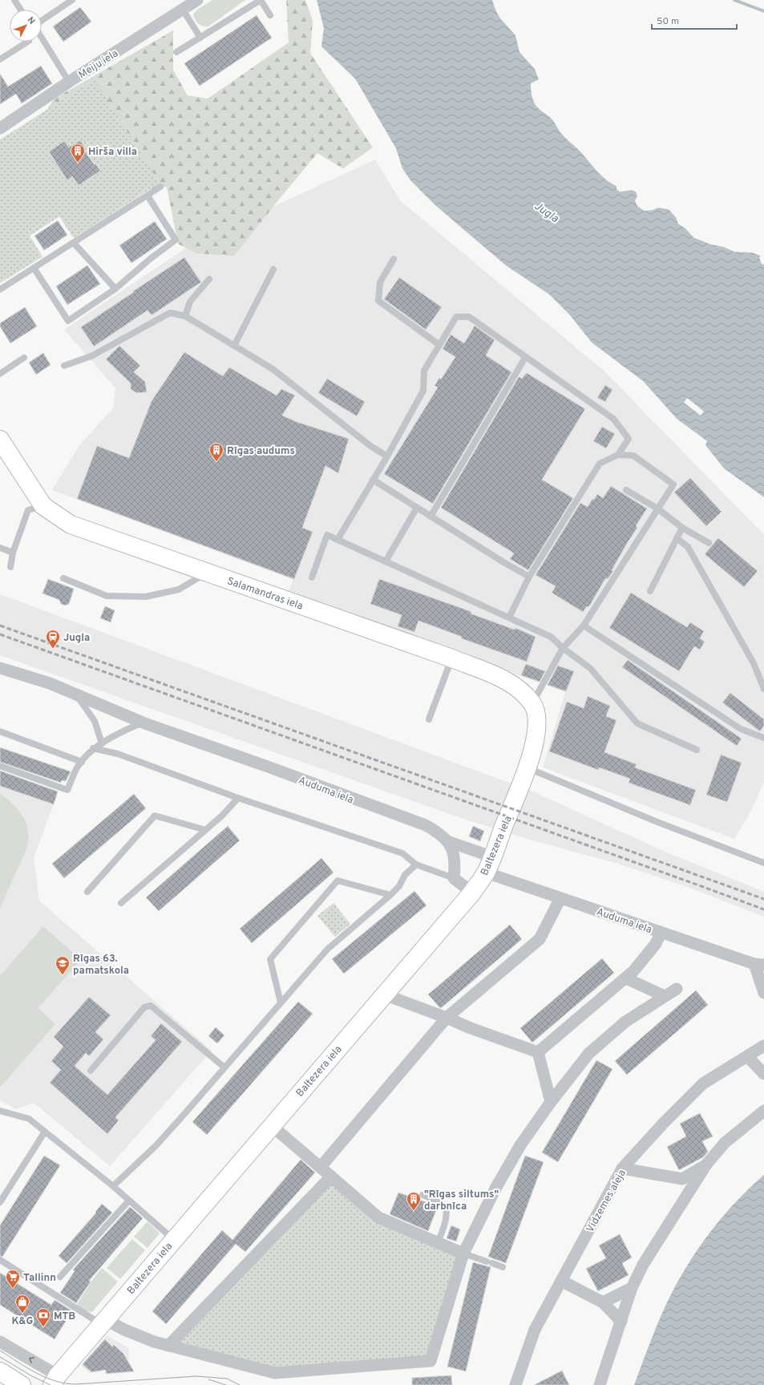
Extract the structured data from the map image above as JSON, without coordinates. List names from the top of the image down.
{
  "streets": {
    "main road": ["Salamandras iela", "Baltezera iela"],
    "street": ["Meiju iela", "Auduma iela", "Vidzemes aleja"]
  },
  "crossings": [
    ["Salamandras iela", "Baltezera iela"],
    ["Auduma iela", "Baltezera iela"]
  ],
  "water": ["Jugla"],
  "places": {
    "building": ["Hirša villa", "Rīgas audums", "\"Rīgas siltums\" darbnīca"],
    "station": ["Jugla"],
    "school or university": ["Rīgas 63. pamatskola"],
    "supermarket": ["Tallinn"],
    "shop": ["K&G"],
    "bank": ["MTB"]
  },
  "scale_bar": "50 m",
  "north": "top right"
}
